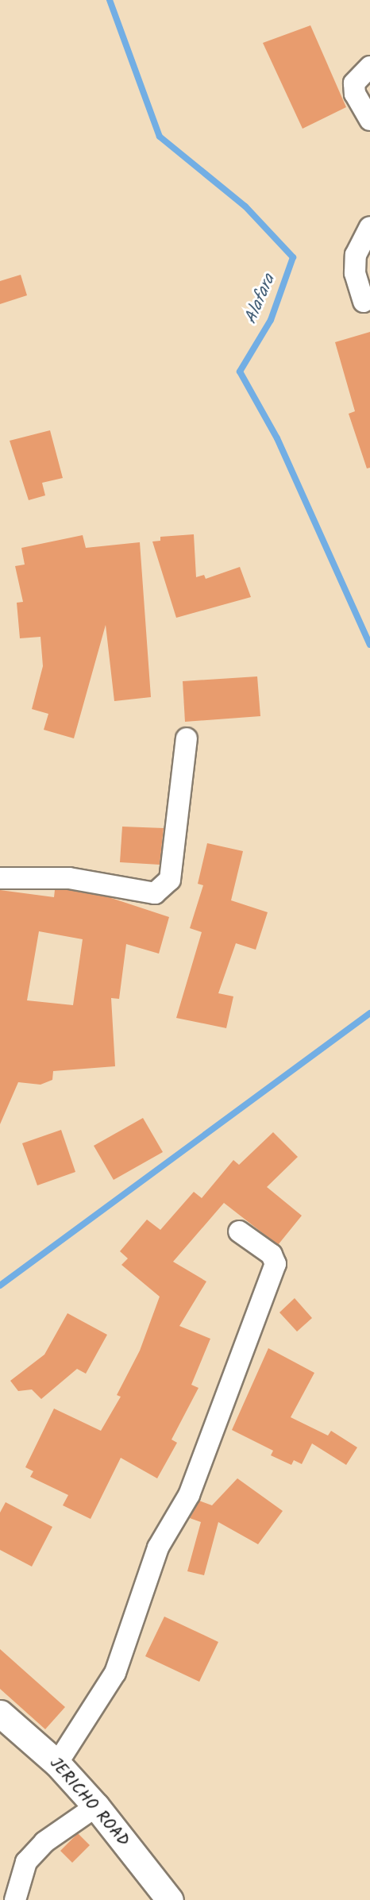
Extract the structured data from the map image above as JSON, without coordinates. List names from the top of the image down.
{
  "streets": {
    "street": ["JERICHO ROAD"]
  },
  "water": ["Alafara"]
}
